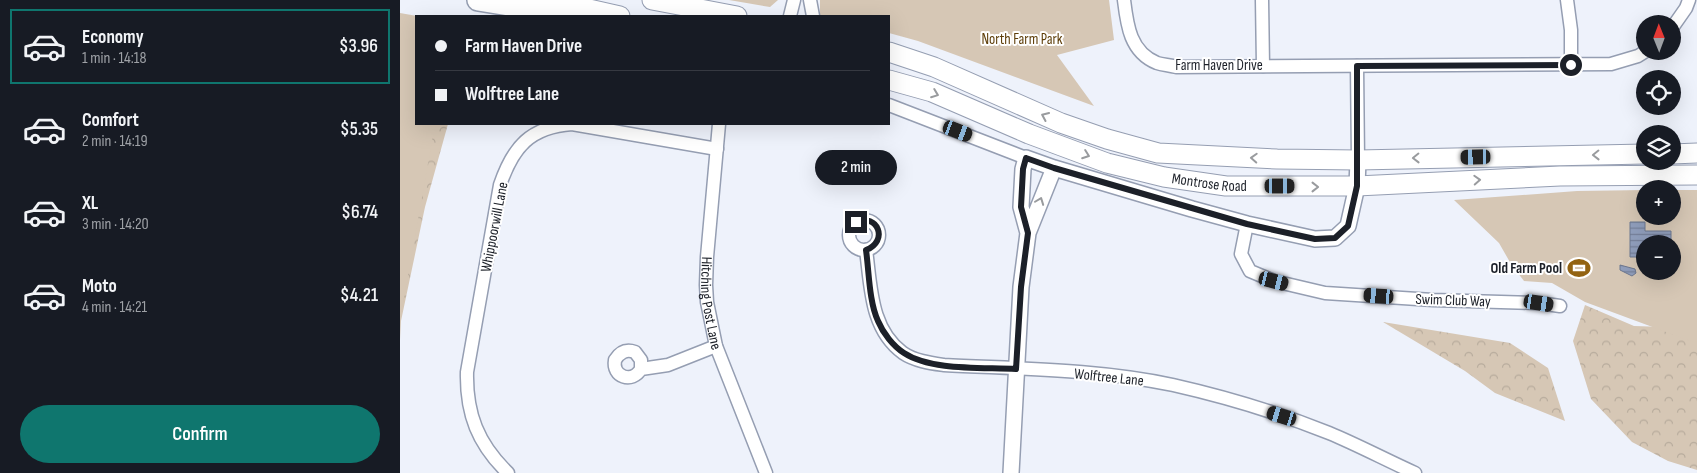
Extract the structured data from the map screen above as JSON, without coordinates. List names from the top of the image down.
{
  "streets": {
    "main road": ["Montrose Road"],
    "street": [
      "Farm Haven Drive",
      "Whippoorwill Lane",
      "Swim Club Way",
      "Hitching Post Lane",
      "Wolftree Lane"
    ]
  },
  "crossings": [
    ["Whippoorwill Lane", "Hitching Post Lane"]
  ],
  "parks": ["North Farm Park"],
  "places": {
    "sports": ["Old Farm Pool"]
  },
  "north": "top",
  "page": {
    "list": [
      {
        "name": "Economy",
        "note": "1 min · 14:18",
        "value": "$3.96"
      },
      {
        "name": "Comfort",
        "note": "2 min · 14:19",
        "value": "$5.35"
      },
      {
        "name": "XL",
        "note": "3 min · 14:20",
        "value": "$6.74"
      },
      {
        "name": "Moto",
        "note": "4 min · 14:21",
        "value": "$4.21"
      }
    ],
    "map_buttons": ["+", "−"],
    "banner": ["Farm Haven Drive", "Wolftree Lane"],
    "bubble": "2 min",
    "buttons": "Confirm"
  }
}
